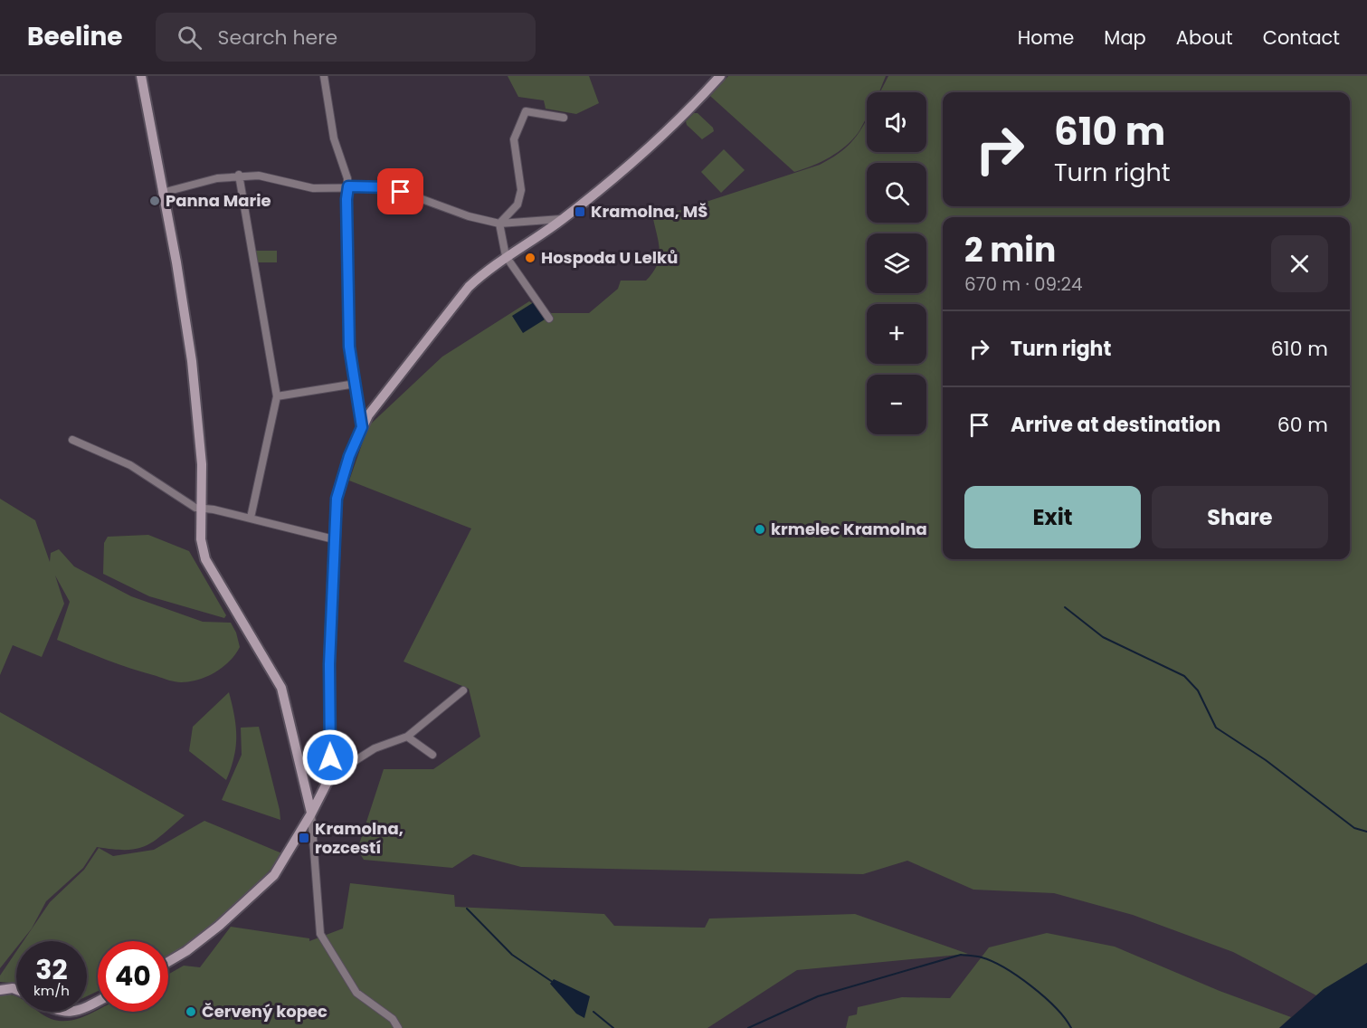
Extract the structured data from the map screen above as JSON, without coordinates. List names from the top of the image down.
{
  "places": {
    "other": [
      "Panna Marie",
      "Hospoda U Lelků",
      "krmelec Kramolna",
      "Červený kopec"
    ],
    "transit": ["Kramolna, MŠ", "Kramolna, rozcestí"]
  },
  "page": {
    "header": "Beeline",
    "search": "Search here",
    "nav": [
      "Home",
      "Map",
      "About",
      "Contact"
    ],
    "map_buttons": ["+", "−"],
    "turn": ["610 m", "Turn right"],
    "heading": ["2 min", "670 m · 09:24"],
    "list": [
      {
        "name": "Turn right",
        "value": "610 m"
      },
      {
        "name": "Arrive at destination",
        "value": "60 m"
      }
    ],
    "buttons": ["Exit", "Share"],
    "speed": "32 km/h",
    "limit": "40"
  }
}
